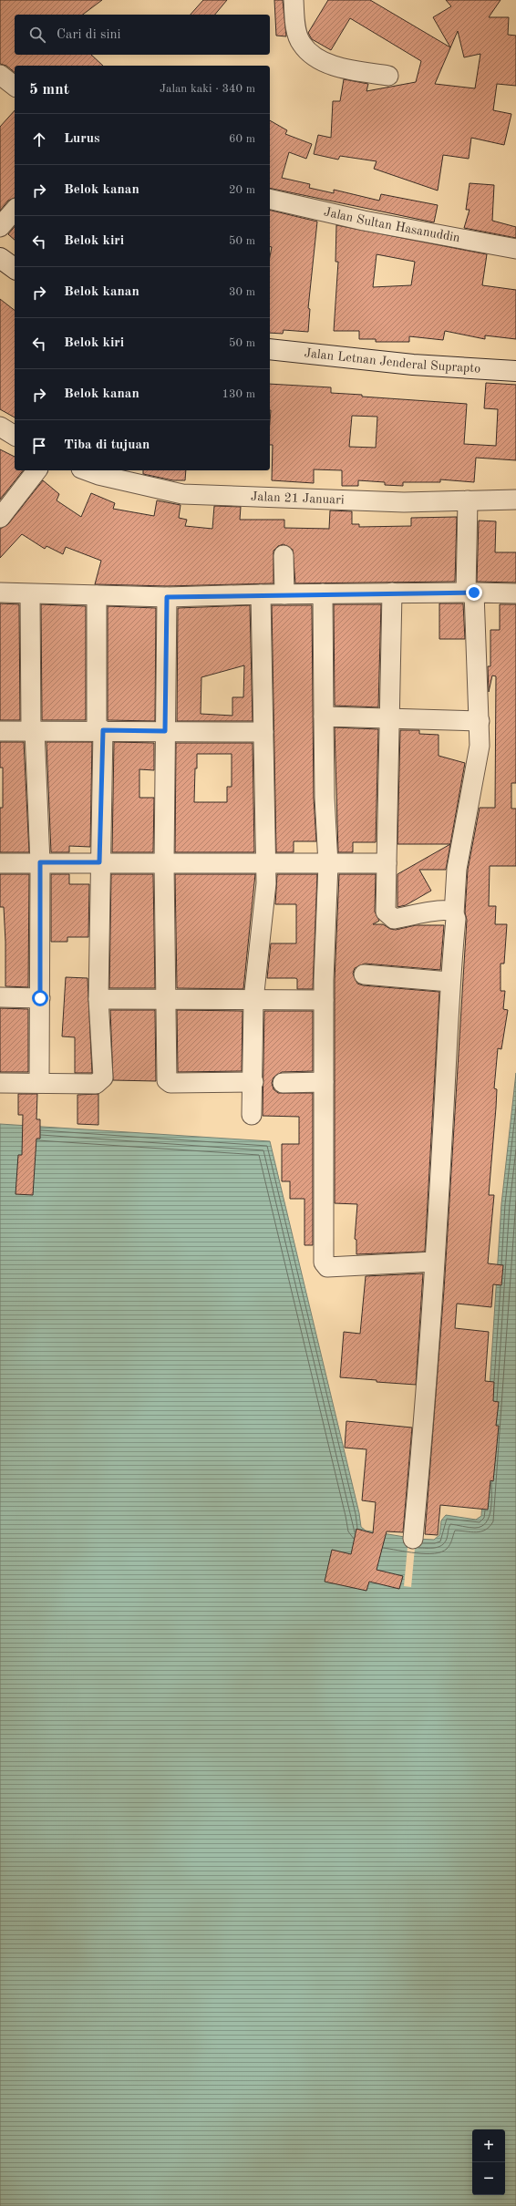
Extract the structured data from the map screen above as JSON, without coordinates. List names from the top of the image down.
{
  "streets": {
    "main road": ["Jalan Letnan Jenderal Suprapto"],
    "street": ["Jalan Sultan Hasanuddin", "Jalan 21 Januari"]
  },
  "page": {
    "search": "Cari di sini",
    "heading": ["5 mnt", "Jalan kaki · 340 m"],
    "list": [
      ["Lurus", "60 m"],
      ["Belok kanan", "20 m"],
      ["Belok kiri", "50 m"],
      ["Belok kanan", "30 m"],
      ["Belok kiri", "50 m"],
      ["Belok kanan", "130 m"],
      "Tiba di tujuan"
    ],
    "map_buttons": ["+", "−"]
  }
}
